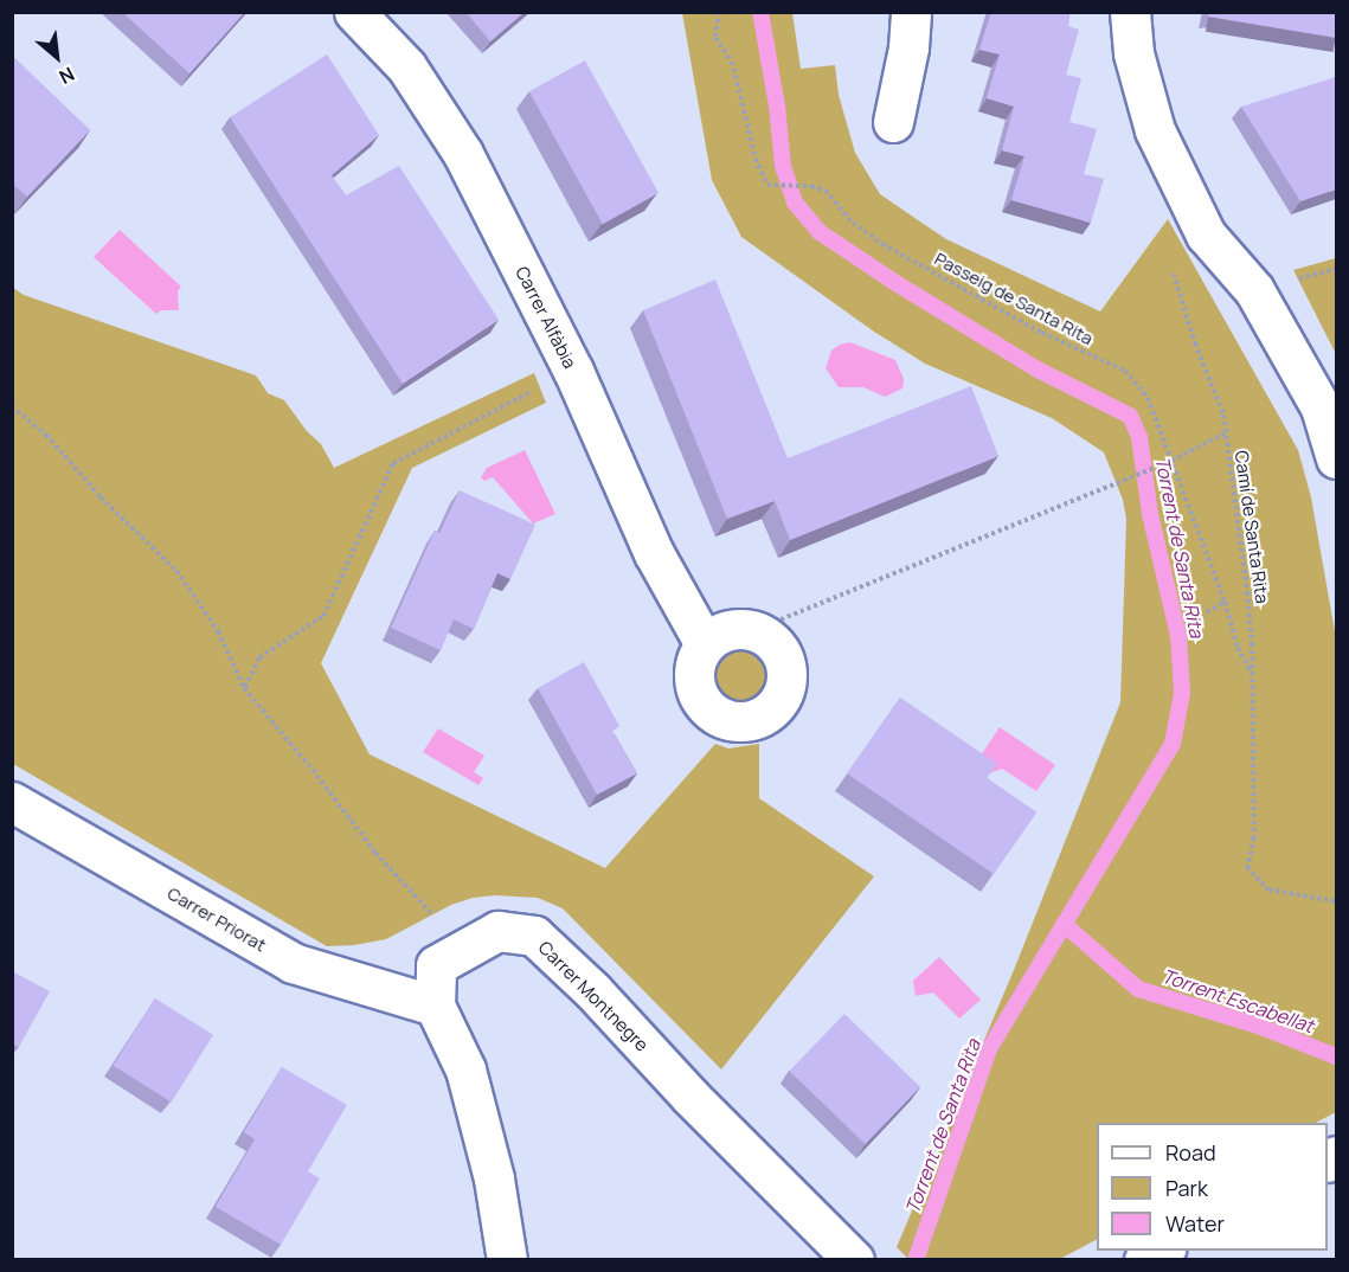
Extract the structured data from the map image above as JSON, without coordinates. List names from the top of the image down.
{
  "streets": {
    "street": ["Carrer Alfàbia", "Carrer Priorat", "Carrer Montnegre"],
    "path": ["Passeig de Santa Rita", "Camí de Santa Rita"]
  },
  "crossings": [
    ["Passeig de Santa Rita", "Camí de Santa Rita"]
  ],
  "water": ["Torrent de Santa Rita", "Torrent Escabellat"],
  "legend": ["Road", "Park", "Water"],
  "north": "bottom right"
}
